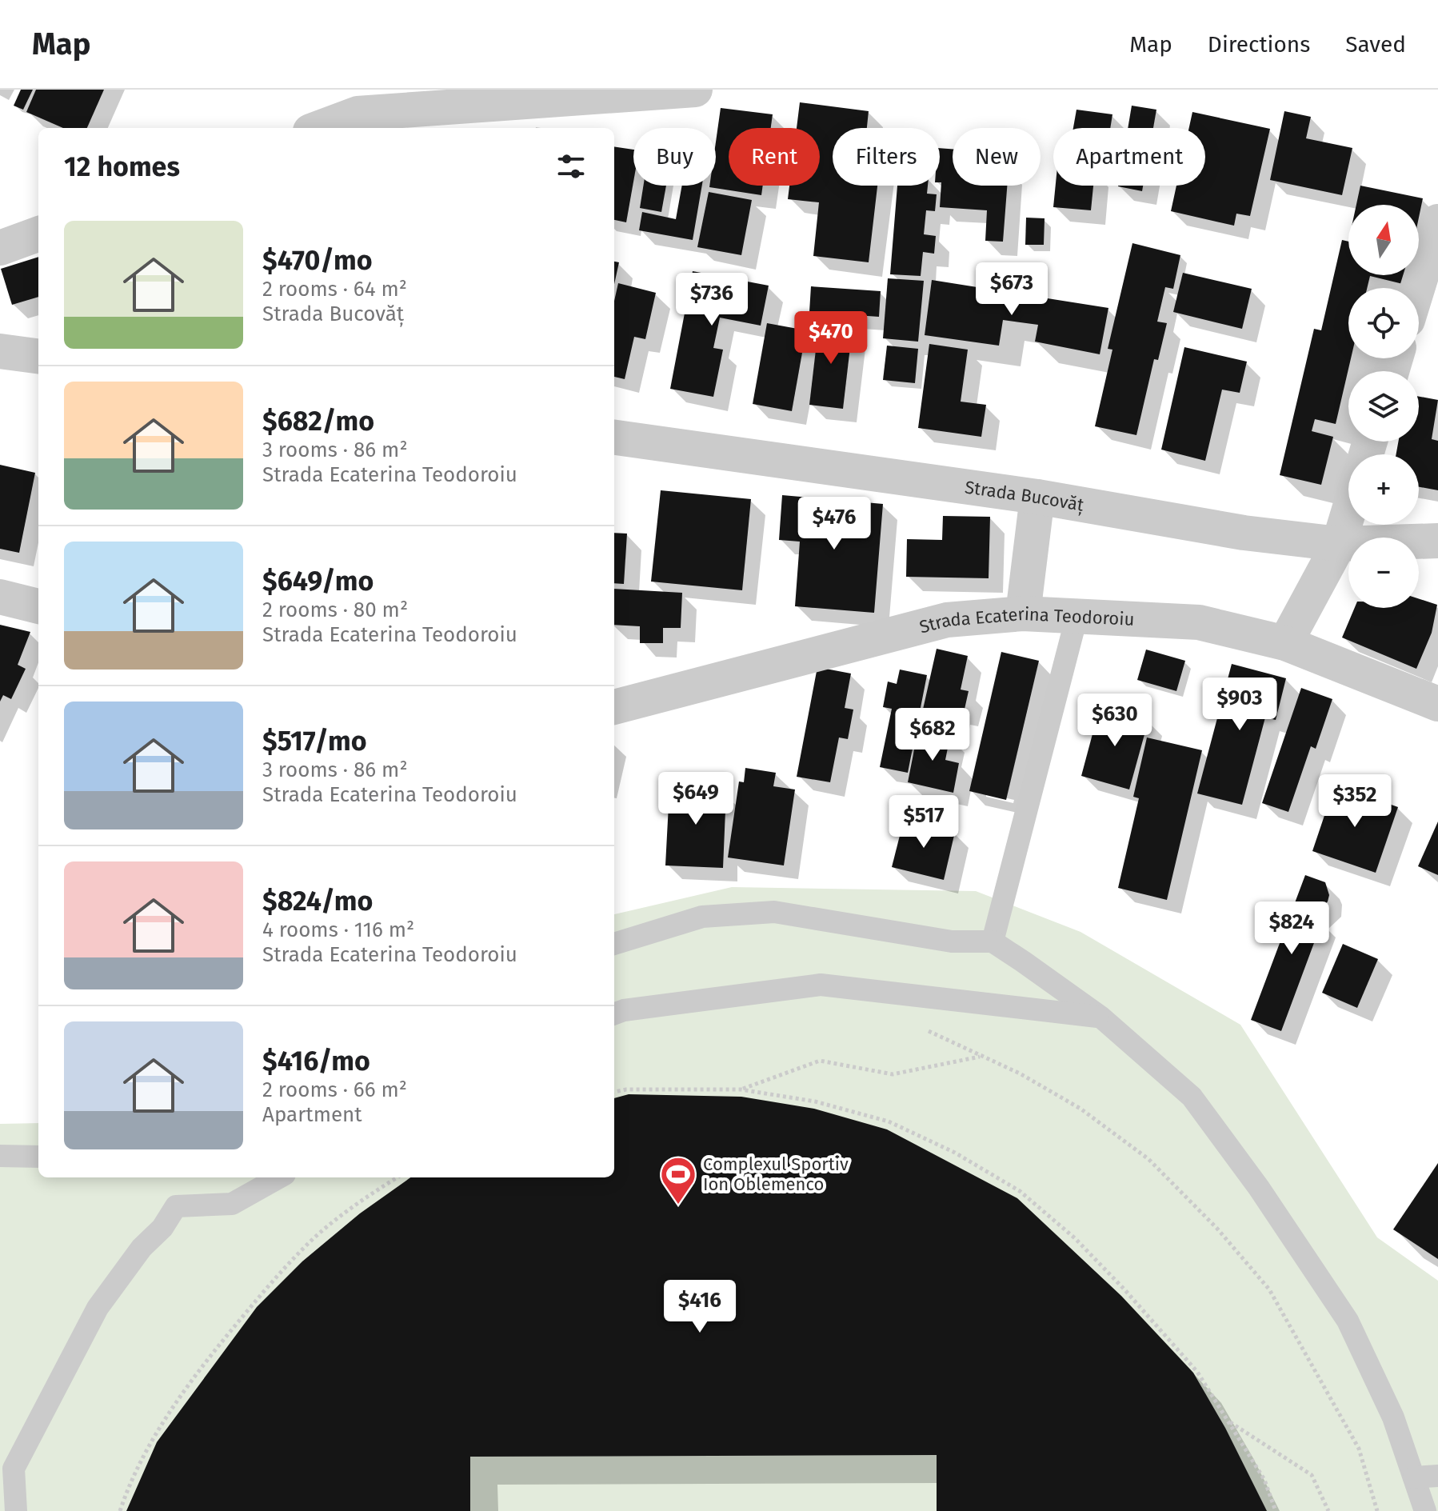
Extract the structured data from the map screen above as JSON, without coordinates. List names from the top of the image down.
{
  "streets": {
    "street": ["Strada Bucovăț", "Strada Ecaterina Teodoroiu"]
  },
  "places": {
    "sports": ["Complexul Sportiv Ion Oblemenco"]
  },
  "north": "top",
  "page": {
    "header": "Map",
    "nav": ["Map", "Directions", "Saved"],
    "chip": [
      "Buy",
      "Rent",
      "Filters",
      "New",
      "Apartment"
    ],
    "heading": "12 homes",
    "map_buttons": ["+", "−"],
    "list": [
      {
        "name": "$470/mo",
        "note": "2 rooms · 64 m² · Strada Bucovăț"
      },
      {
        "name": "$682/mo",
        "note": "3 rooms · 86 m² · Strada Ecaterina Teodoroiu"
      },
      {
        "name": "$649/mo",
        "note": "2 rooms · 80 m² · Strada Ecaterina Teodoroiu"
      },
      {
        "name": "$517/mo",
        "note": "3 rooms · 86 m² · Strada Ecaterina Teodoroiu"
      },
      {
        "name": "$824/mo",
        "note": "4 rooms · 116 m² · Strada Ecaterina Teodoroiu"
      },
      {
        "name": "$416/mo",
        "note": "2 rooms · 66 m² · Apartment"
      }
    ],
    "price": [
      "$673",
      "$736",
      "$470",
      "$476",
      "$903",
      "$630",
      "$682",
      "$649",
      "$352",
      "$517",
      "$824",
      "$416"
    ]
  }
}
